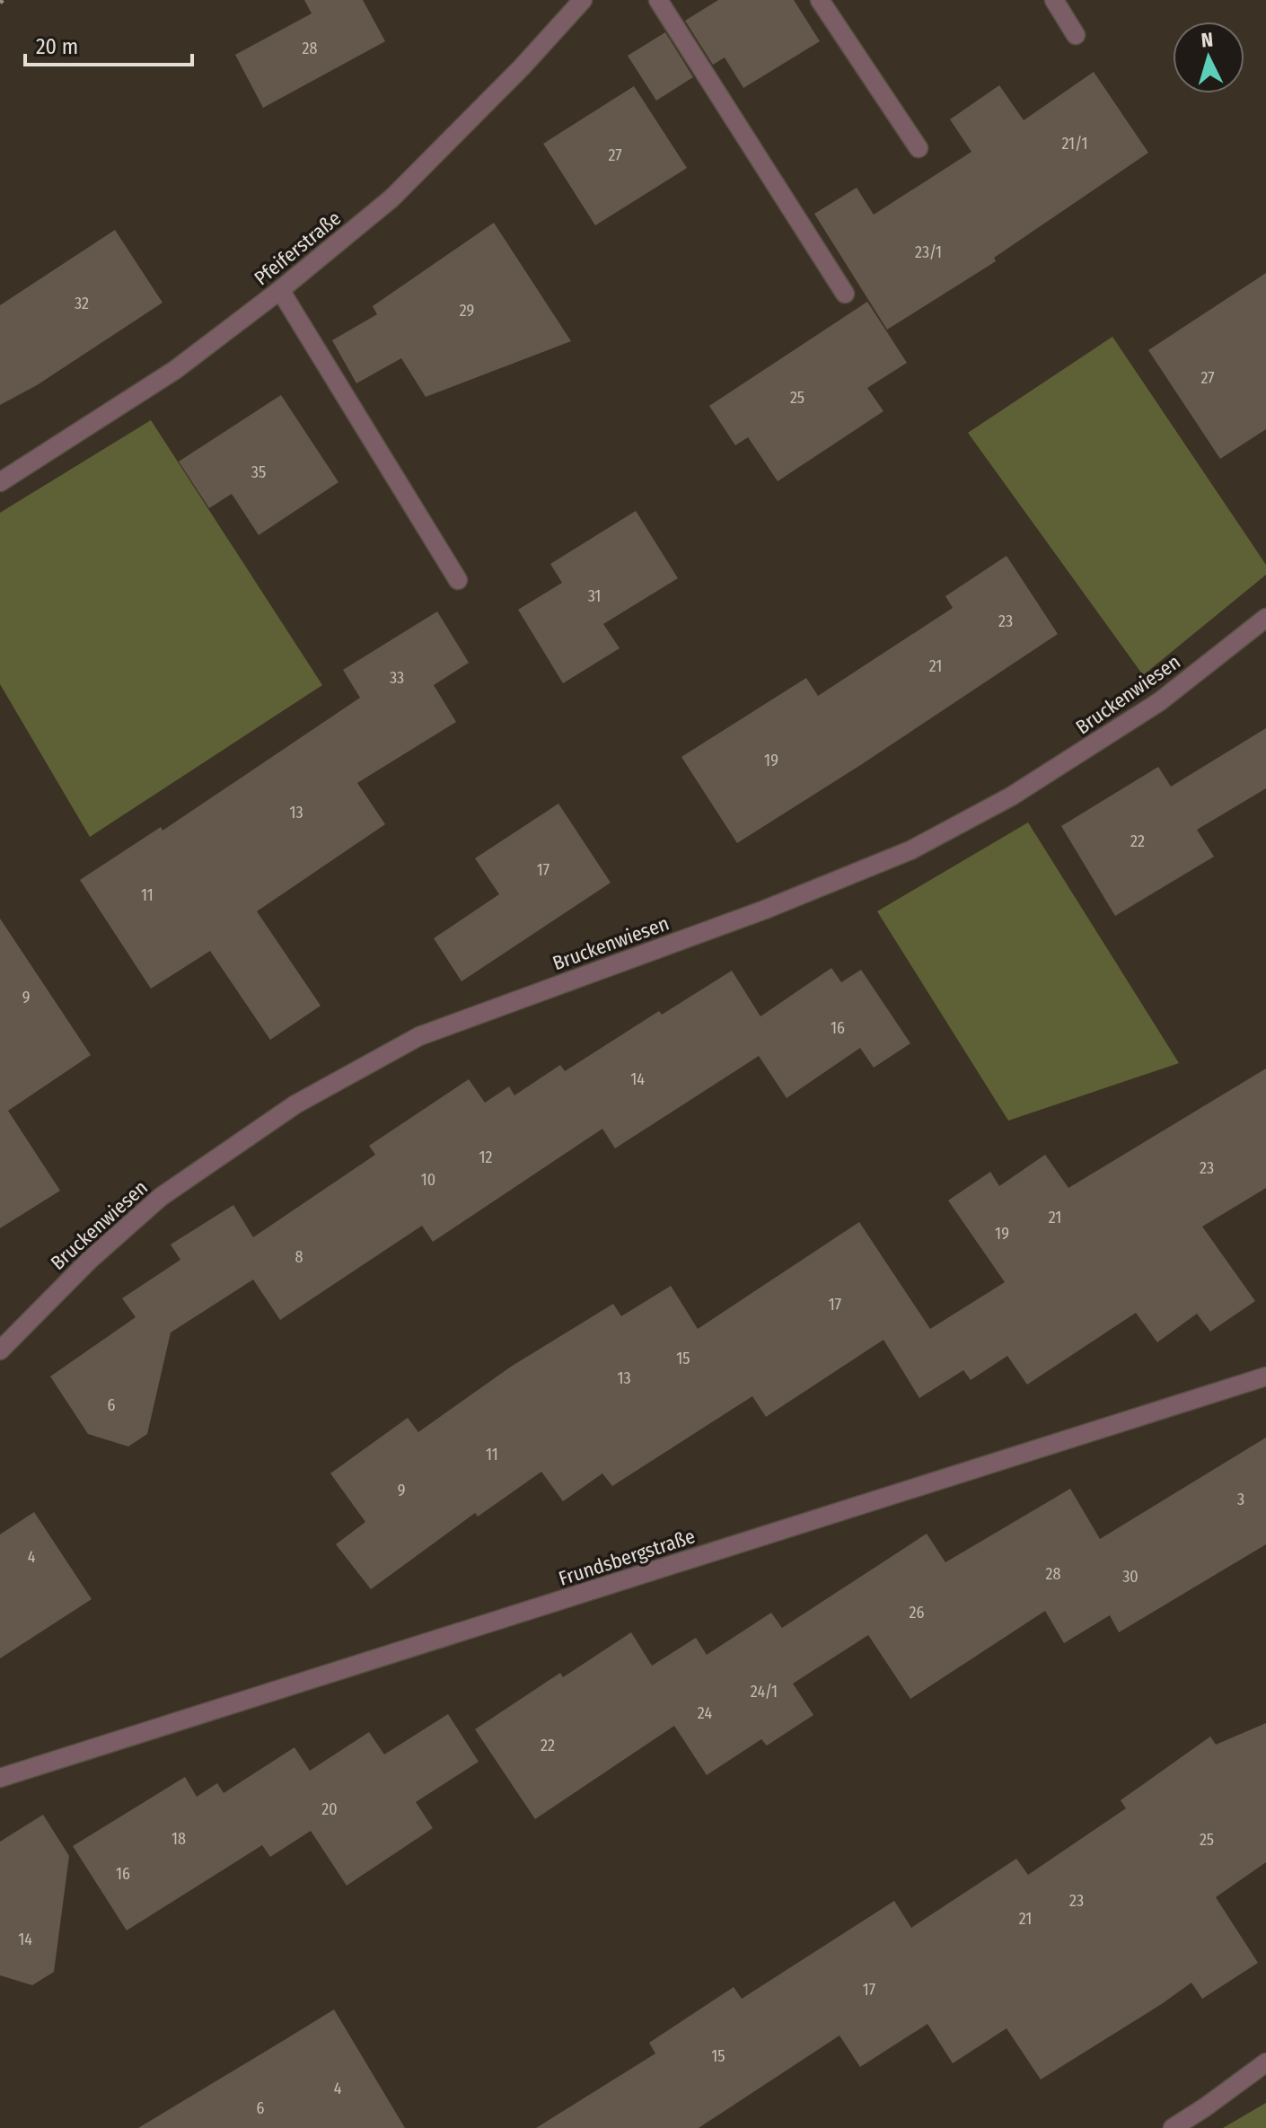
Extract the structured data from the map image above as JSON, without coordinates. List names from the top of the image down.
{
  "streets": {
    "street": ["Pfeiferstraße", "Bruckenwiesen", "Frundsbergstraße"]
  },
  "house_numbers": [
    "28",
    "21/1",
    "27",
    "23/1",
    "32",
    "29",
    "27",
    "25",
    "35",
    "31",
    "23",
    "21",
    "33",
    "19",
    "13",
    "22",
    "17",
    "11",
    "9",
    "16",
    "14",
    "12",
    "23",
    "10",
    "21",
    "19",
    "8",
    "17",
    "15",
    "13",
    "6",
    "11",
    "9",
    "3",
    "4",
    "28",
    "30",
    "26",
    "24/1",
    "24",
    "22",
    "20",
    "18",
    "25",
    "16",
    "23",
    "21",
    "14",
    "17",
    "15",
    "4",
    "6"
  ],
  "scale_bar": "20 m",
  "north": "top"
}
